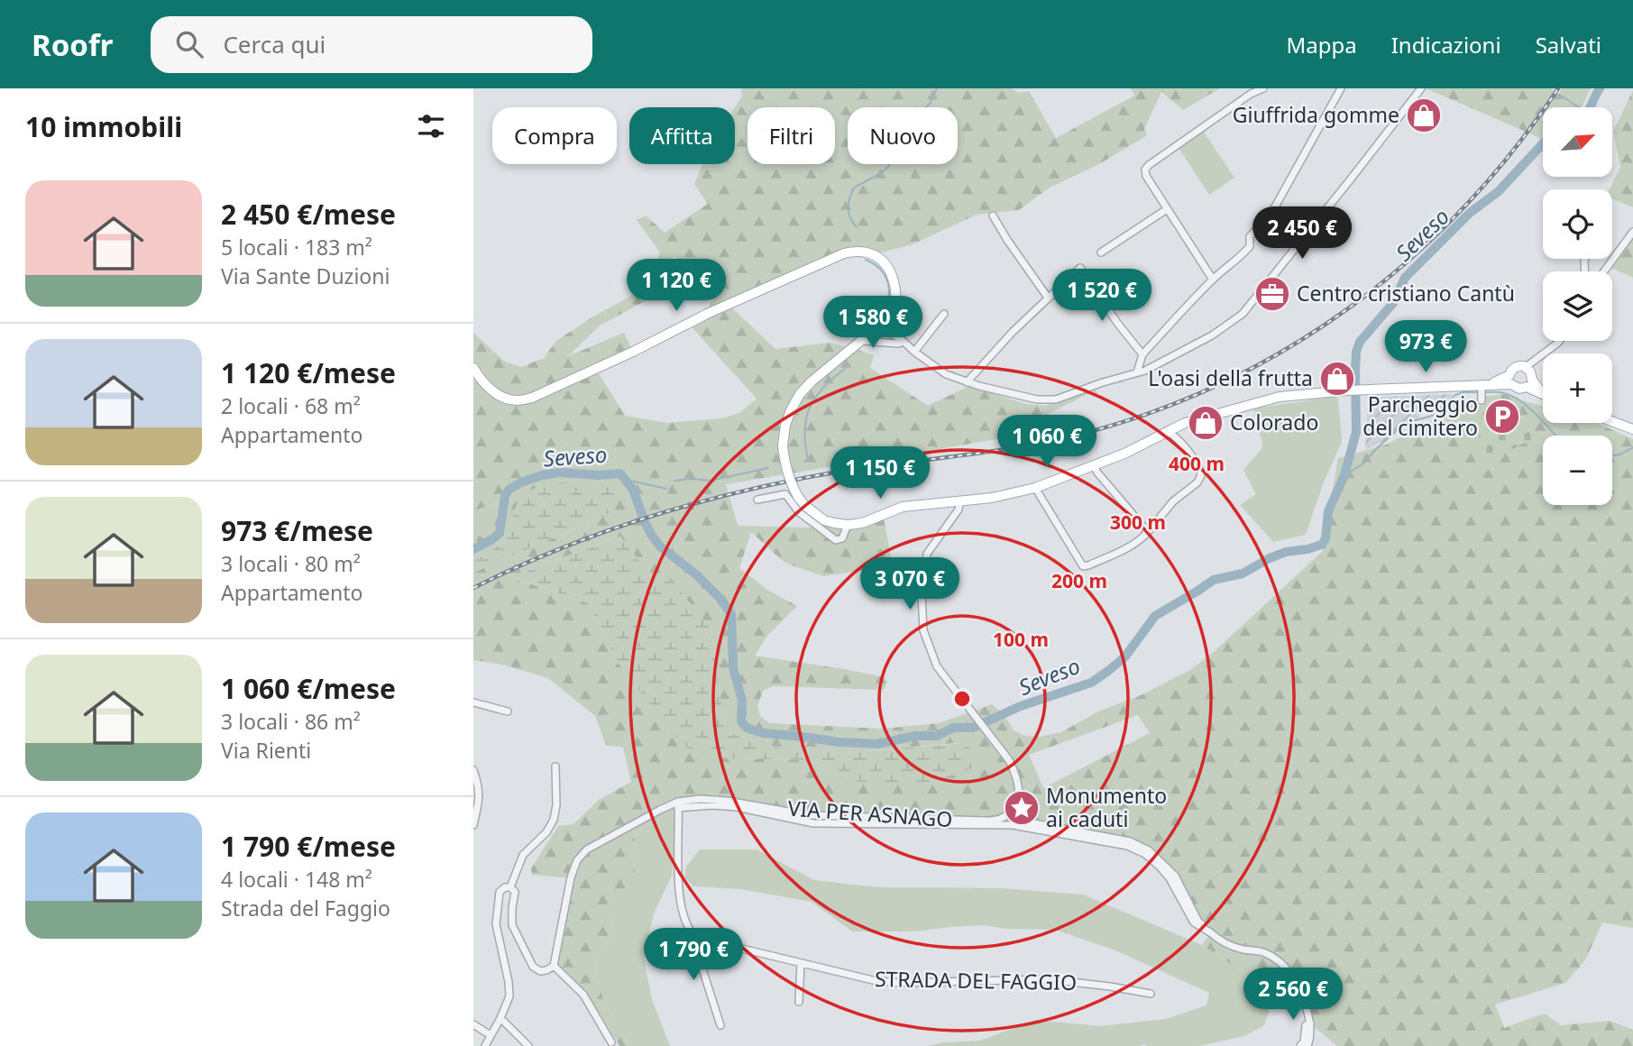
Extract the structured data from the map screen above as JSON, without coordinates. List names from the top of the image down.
{
  "streets": {
    "street": ["VIA PER ASNAGO", "STRADA DEL FAGGIO"]
  },
  "water": ["Seveso"],
  "places": {
    "shop": ["Giuffrida gomme", "L'oasi della frutta", "Colorado"],
    "office": ["Centro cristiano Cantù"],
    "parking": ["Parcheggio del cimitero"],
    "place": ["Monumento ai caduti"]
  },
  "north": "top right",
  "page": {
    "header": "Roofr",
    "search": "Cerca qui",
    "nav": ["Mappa", "Indicazioni", "Salvati"],
    "heading": "10 immobili",
    "map_buttons": ["+", "−"],
    "chip": [
      "Compra",
      "Affitta",
      "Filtri",
      "Nuovo"
    ],
    "list": [
      {
        "name": "2 450 €/mese",
        "note": "5 locali · 183 m² · Via Sante Duzioni"
      },
      {
        "name": "1 120 €/mese",
        "note": "2 locali · 68 m² · Appartamento"
      },
      {
        "name": "973 €/mese",
        "note": "3 locali · 80 m² · Appartamento"
      },
      {
        "name": "1 060 €/mese",
        "note": "3 locali · 86 m² · Via Rienti"
      },
      {
        "name": "1 790 €/mese",
        "note": "4 locali · 148 m² · Strada del Faggio"
      }
    ],
    "price": [
      "2 450 €",
      "1 120 €",
      "1 520 €",
      "1 580 €",
      "973 €",
      "1 060 €",
      "1 150 €",
      "3 070 €",
      "1 790 €",
      "2 560 €"
    ]
  },
  "rings": [
    "400 m",
    "300 m",
    "200 m",
    "100 m"
  ]
}
